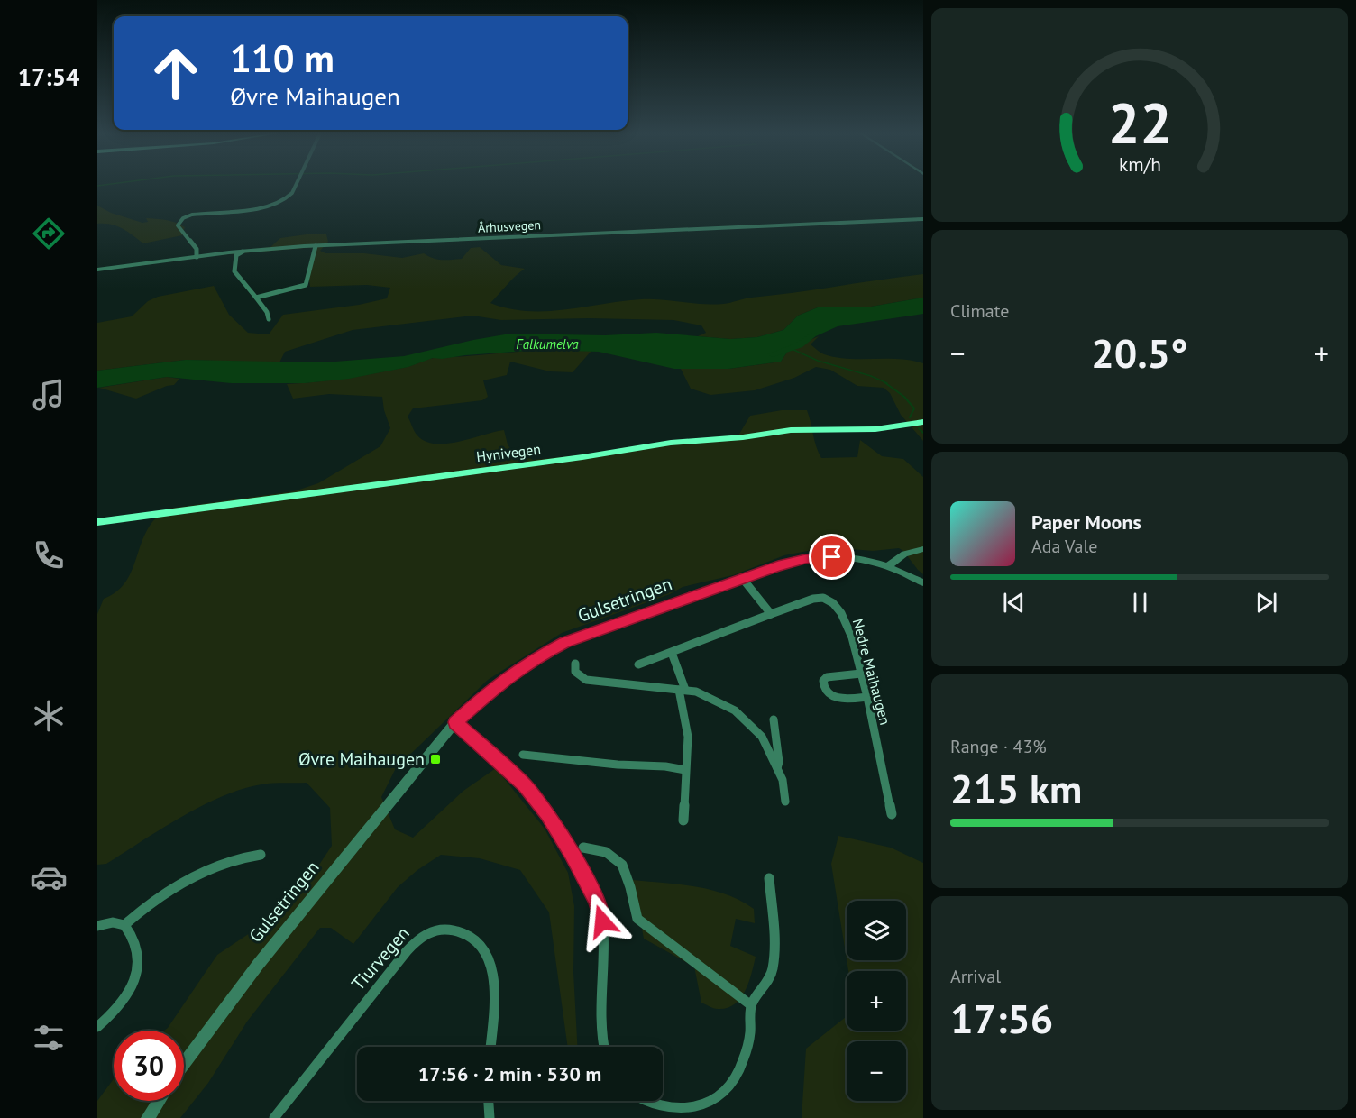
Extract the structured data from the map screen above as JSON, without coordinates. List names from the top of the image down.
{
  "streets": {
    "main road": ["Hynivegen"],
    "street": [
      "Århusvegen",
      "Gulsetringen",
      "Nedre Maihaugen",
      "Tiurvegen"
    ]
  },
  "water": ["Falkumelva"],
  "places": {
    "transit": ["Øvre Maihaugen"]
  },
  "page": {
    "tabs": "17:54",
    "turn": ["110 m", "Øvre Maihaugen"],
    "tile": [
      "Climate",
      ["Range · 43%", "215 km"],
      ["Arrival", "17:56"]
    ],
    "heat": ["−", "20.5°", "+"],
    "song": ["Paper Moons", "Ada Vale"],
    "map_buttons": ["+", "−"],
    "limit": "30",
    "trip": "17:56 · 2 min · 530 m",
    "gauge": ["22", "km/h"]
  }
}
